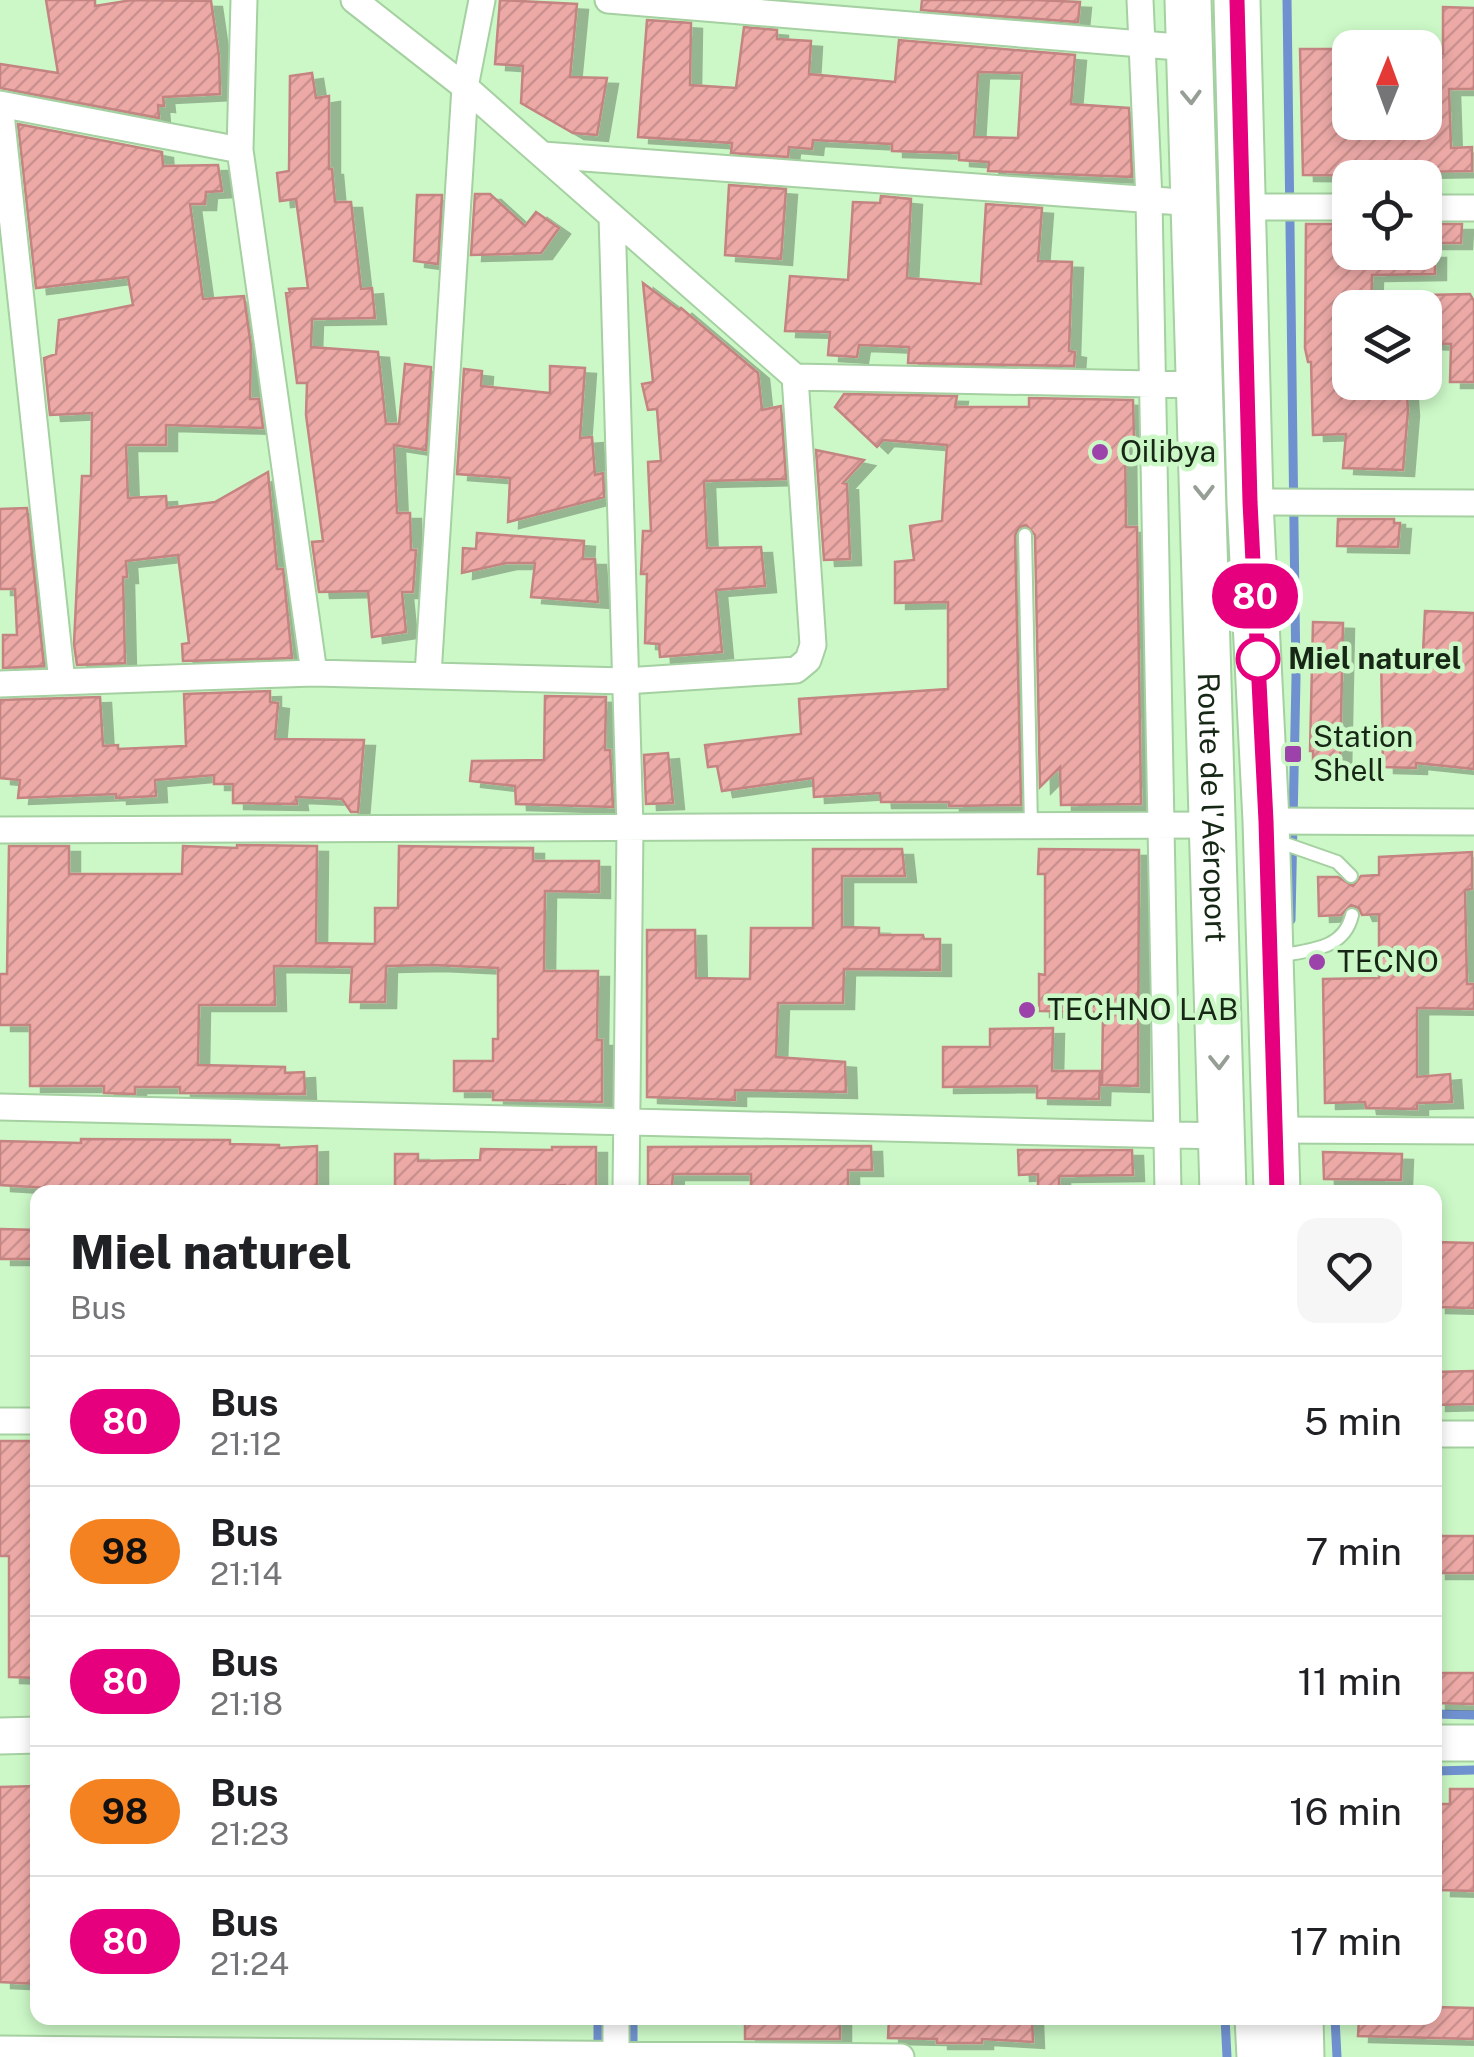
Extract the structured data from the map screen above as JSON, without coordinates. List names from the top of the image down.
{
  "streets": {
    "highway": ["Route de l'Aéroport"]
  },
  "places": {
    "other": [
      "Oilibya",
      "Miel naturel",
      "TECNO",
      "TECHNO LAB"
    ],
    "transit": ["Station Shell"]
  },
  "lines": ["bus line 80"],
  "north": "top",
  "page": {
    "on_map": "80",
    "heading": ["Miel naturel", "Bus"],
    "list": [
      {
        "mark": "80",
        "name": "Bus",
        "note": "21:12",
        "value": "5 min"
      },
      {
        "mark": "98",
        "name": "Bus",
        "note": "21:14",
        "value": "7 min"
      },
      {
        "mark": "80",
        "name": "Bus",
        "note": "21:18",
        "value": "11 min"
      },
      {
        "mark": "98",
        "name": "Bus",
        "note": "21:23",
        "value": "16 min"
      },
      {
        "mark": "80",
        "name": "Bus",
        "note": "21:24",
        "value": "17 min"
      }
    ]
  }
}
